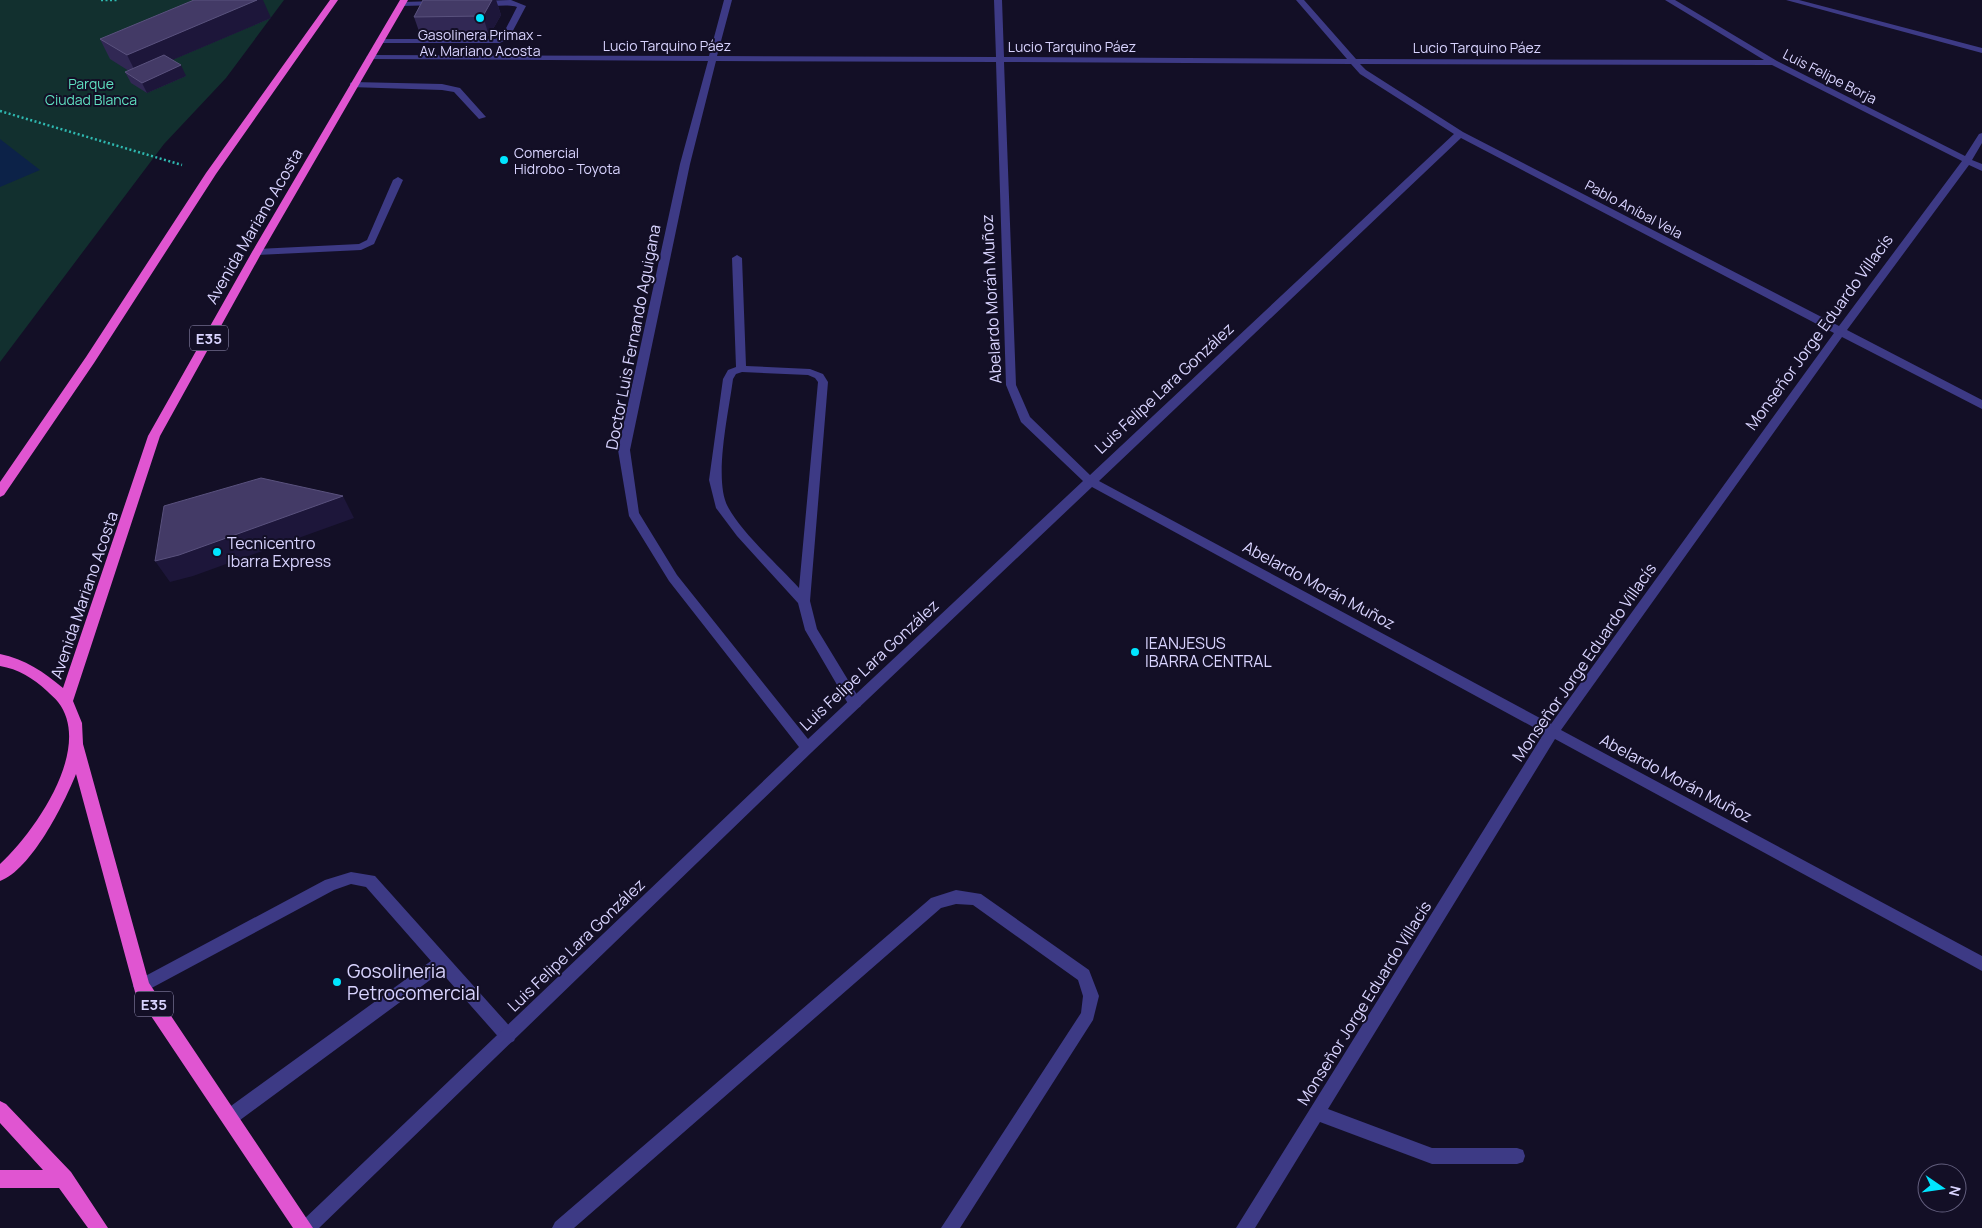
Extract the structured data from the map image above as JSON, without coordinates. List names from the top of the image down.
{
  "streets": {
    "highway": ["Avenida Mariano Acosta", "E35"],
    "street": [
      "Lucio Tarquino Páez",
      "Luis Felipe Borja",
      "Pablo Aníbal Vela",
      "Abelardo Morán Muñoz",
      "Monseñor Jorge Eduardo Villacís",
      "Doctor Luis Fernando Aguigana",
      "Luis Felipe Lara González"
    ]
  },
  "crossings": [
    ["Lucio Tarquino Páez", "Luis Felipe Borja"],
    ["Lucio Tarquino Páez", "Pablo Aníbal Vela"],
    ["Lucio Tarquino Páez", "Avenida Mariano Acosta"],
    ["Lucio Tarquino Páez", "Abelardo Morán Muñoz"],
    ["Lucio Tarquino Páez", "Doctor Luis Fernando Aguigana"],
    ["Luis Felipe Borja", "Monseñor Jorge Eduardo Villacís"],
    ["Pablo Aníbal Vela", "Monseñor Jorge Eduardo Villacís"],
    ["Pablo Aníbal Vela", "Luis Felipe Lara González"],
    ["Avenida Mariano Acosta", "E35"],
    ["Abelardo Morán Muñoz", "Monseñor Jorge Eduardo Villacís"],
    ["Abelardo Morán Muñoz", "Luis Felipe Lara González"],
    ["Doctor Luis Fernando Aguigana", "Luis Felipe Lara González"],
    ["E35", "Luis Felipe Lara González"]
  ],
  "parks": ["Parque Ciudad Blanca"],
  "places": [
    "Gasolinera Primax - Av. Mariano Acosta",
    "Comercial Hidrobo - Toyota",
    "Tecnicentro Ibarra Express",
    "IEANJESUS IBARRA CENTRAL",
    "Gosolineria Petrocomercial"
  ],
  "north": "right"
}
